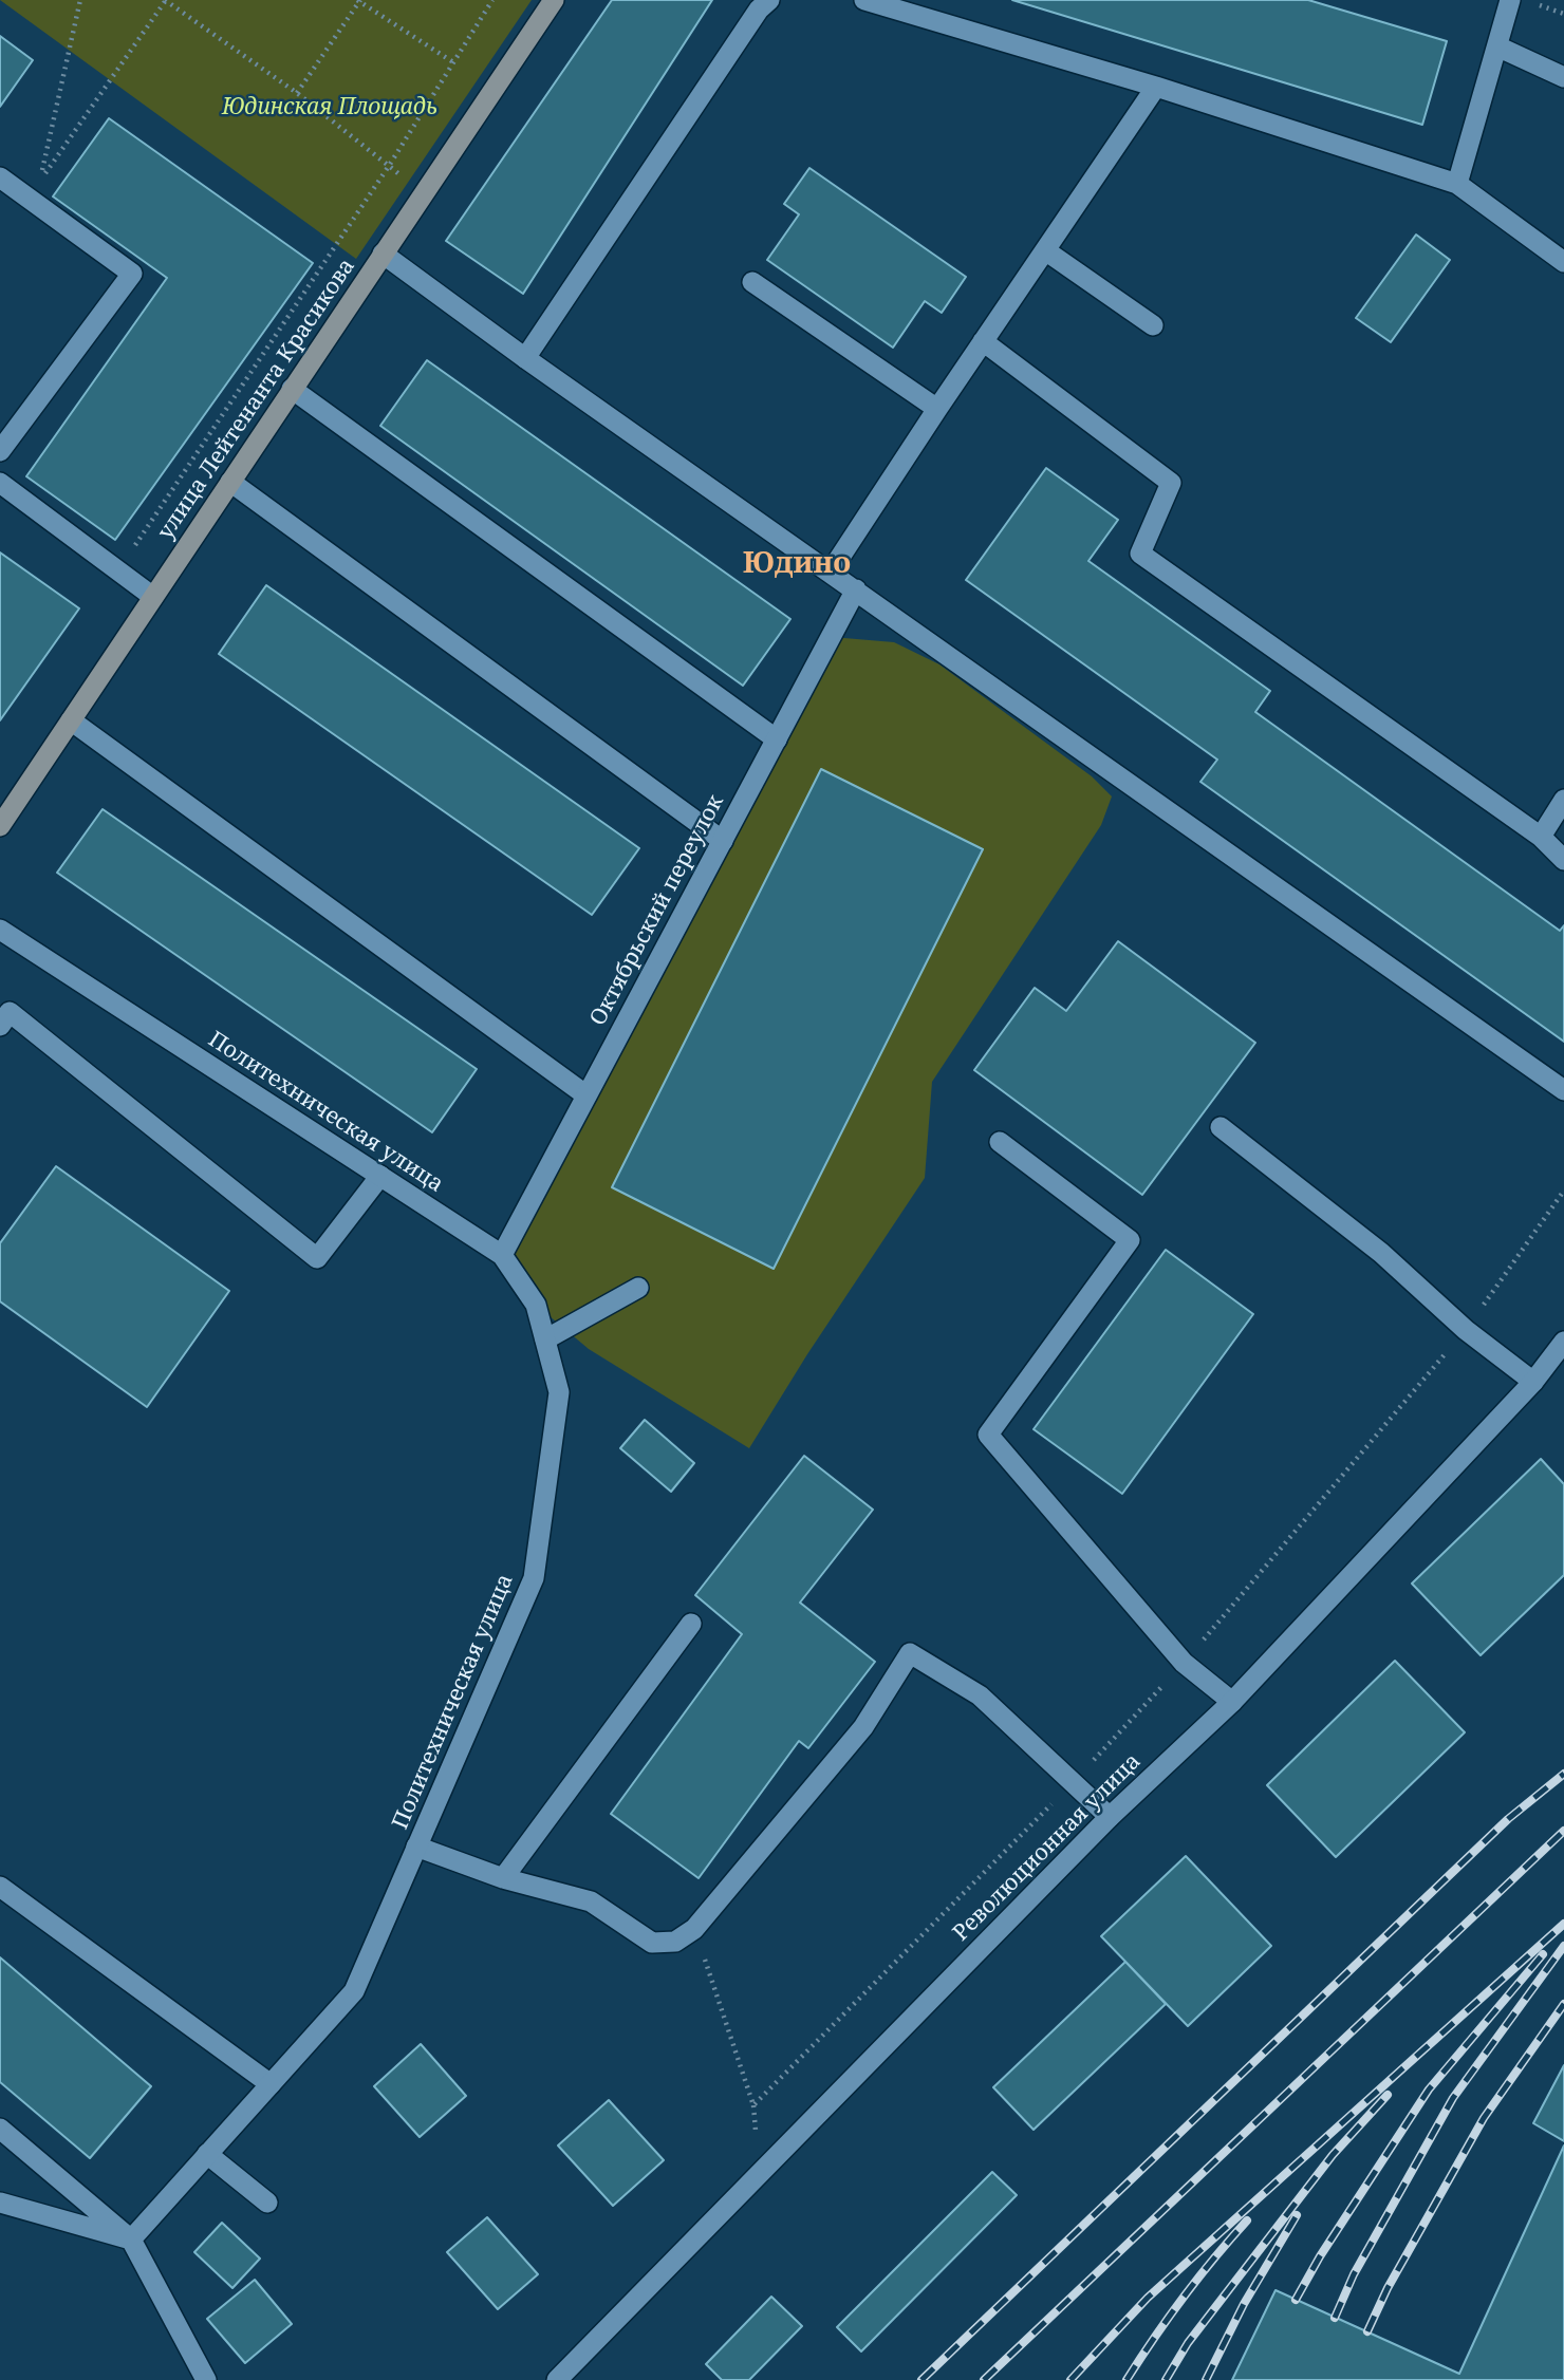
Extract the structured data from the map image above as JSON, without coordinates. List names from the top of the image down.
{
  "streets": {
    "main road": ["улица Лейтенанта Красикова"],
    "street": ["Октябрьский переулок", "Политехническая улица", "Революционная улица"]
  },
  "crossings": [
    ["Октябрьский переулок", "Политехническая улица"]
  ],
  "districts": ["Юдино"],
  "parks": ["Юдинская Площадь"]
}
